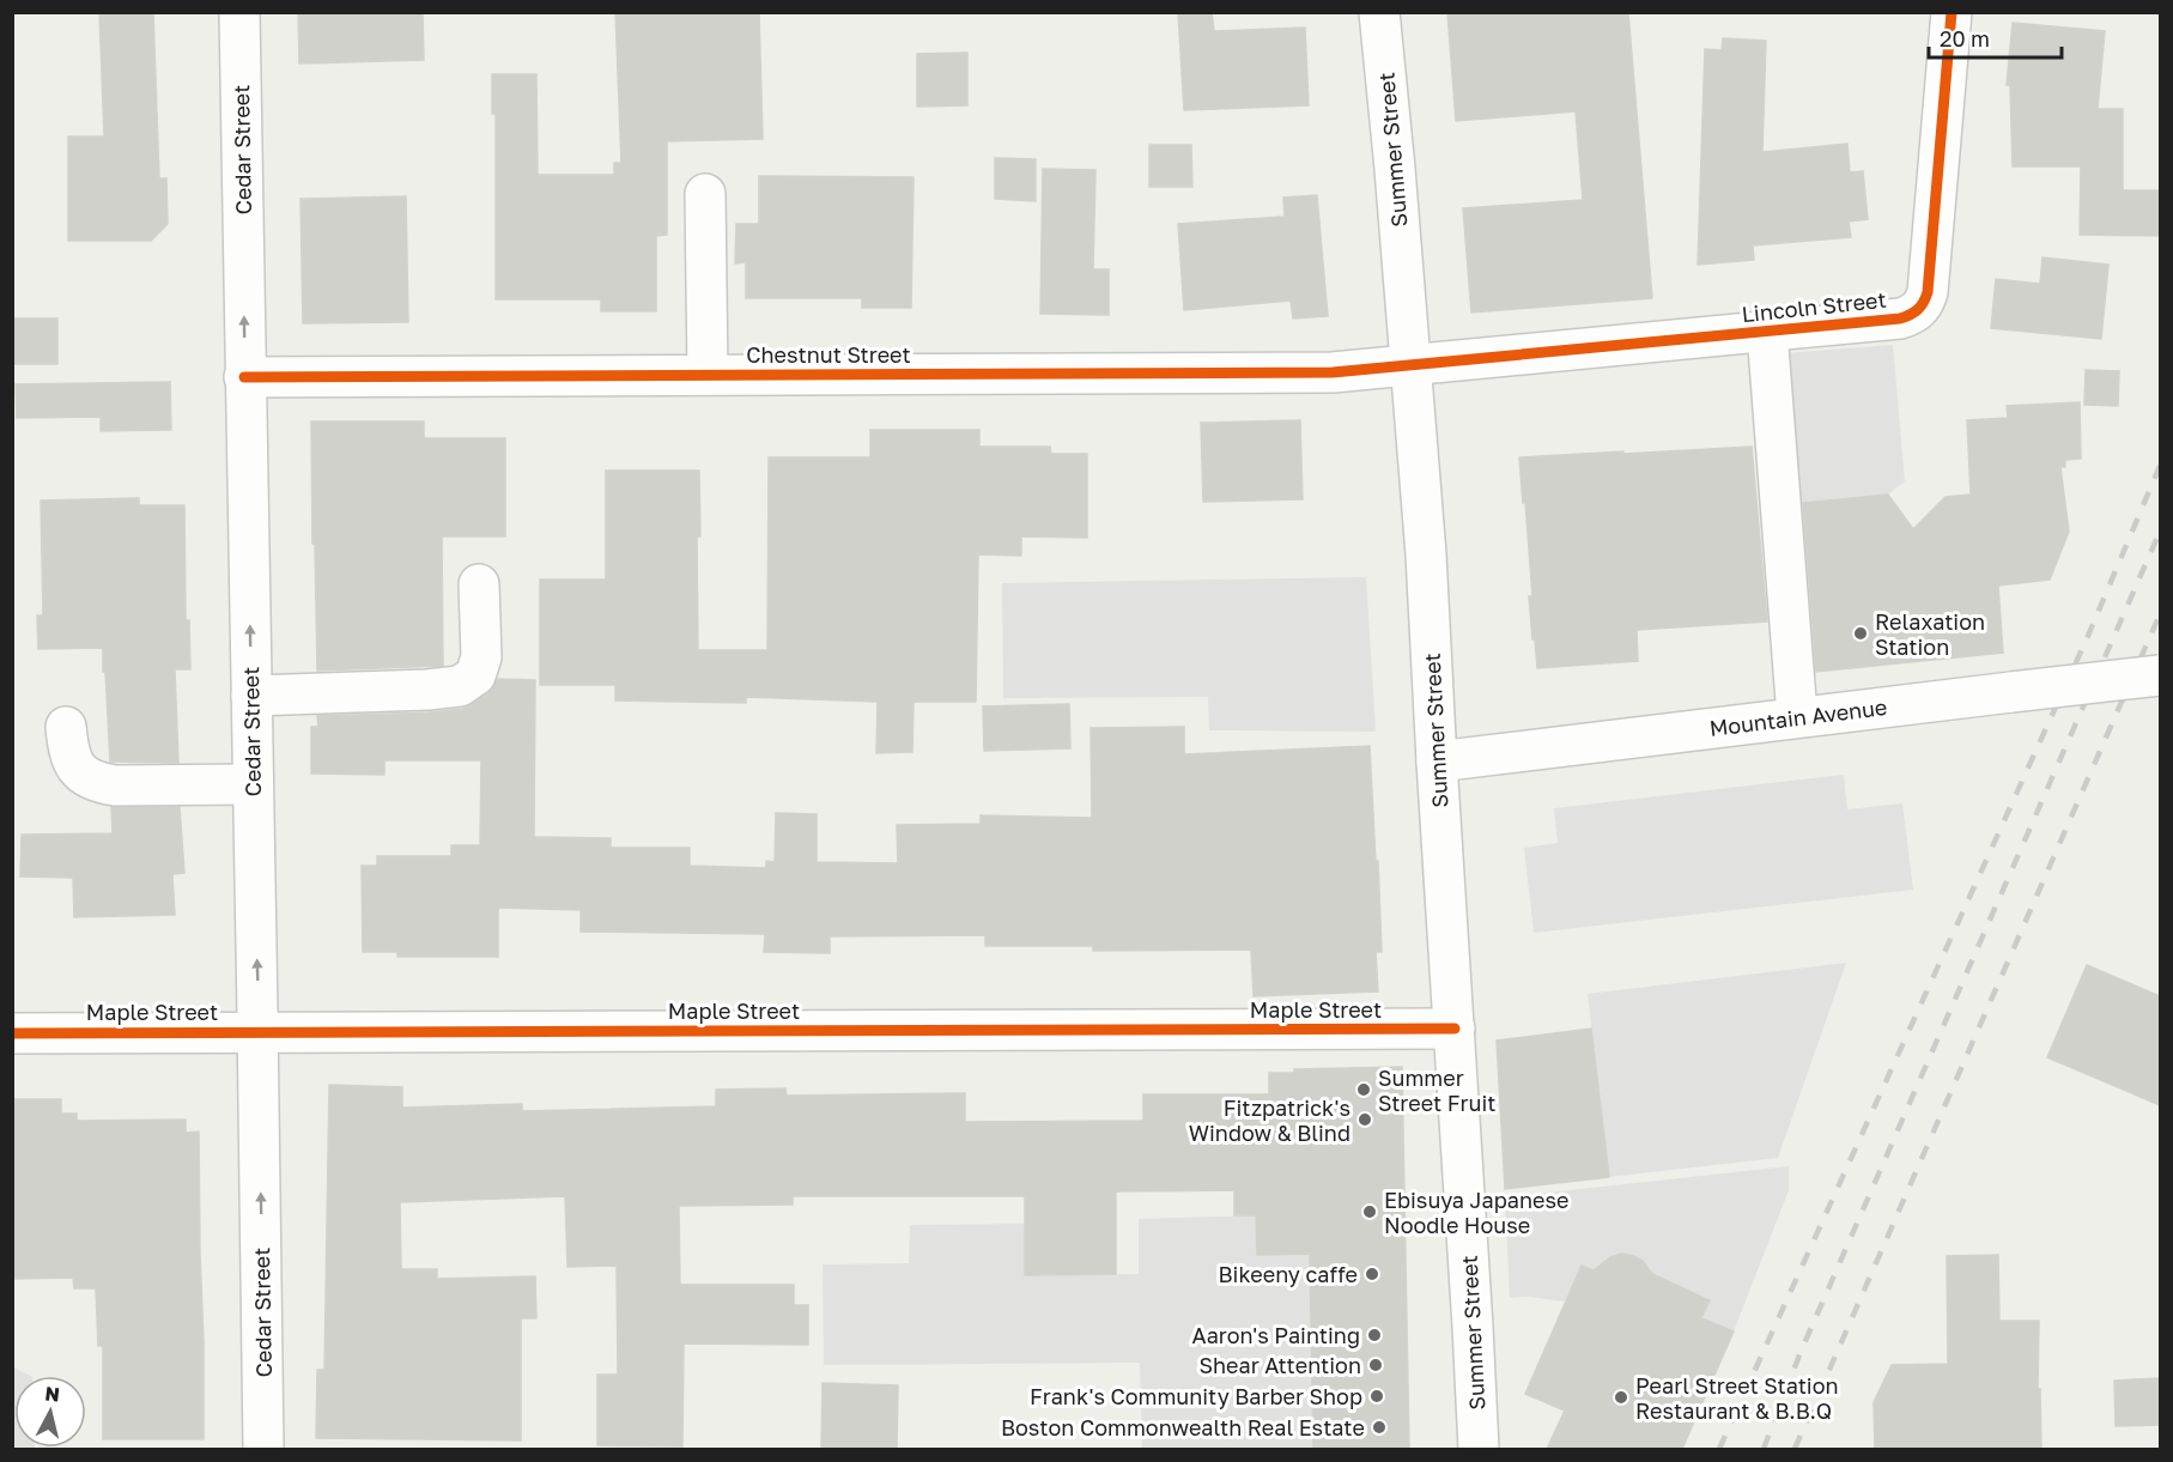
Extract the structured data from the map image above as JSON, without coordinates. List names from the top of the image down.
{
  "streets": {
    "street": [
      "Cedar Street",
      "Summer Street",
      "Lincoln Street",
      "Chestnut Street",
      "Mountain Avenue",
      "Maple Street"
    ]
  },
  "crossings": [
    ["Cedar Street", "Chestnut Street"],
    ["Cedar Street", "Maple Street"],
    ["Summer Street", "Lincoln Street"],
    ["Summer Street", "Chestnut Street"],
    ["Summer Street", "Mountain Avenue"],
    ["Summer Street", "Maple Street"],
    ["Lincoln Street", "Chestnut Street"]
  ],
  "one_way": ["Cedar Street"],
  "places": [
    "Relaxation Station",
    "Summer Street Fruit",
    "Fitzpatrick's Window & Blind",
    "Ebisuya Japanese Noodle House",
    "Bikeeny caffe",
    "Aaron's Painting",
    "Shear Attention",
    "Frank's Community Barber Shop",
    "Pearl Street Station Restaurant & B.B.Q",
    "Boston Commonwealth Real Estate"
  ],
  "scale_bar": "20 m",
  "north": "top"
}
